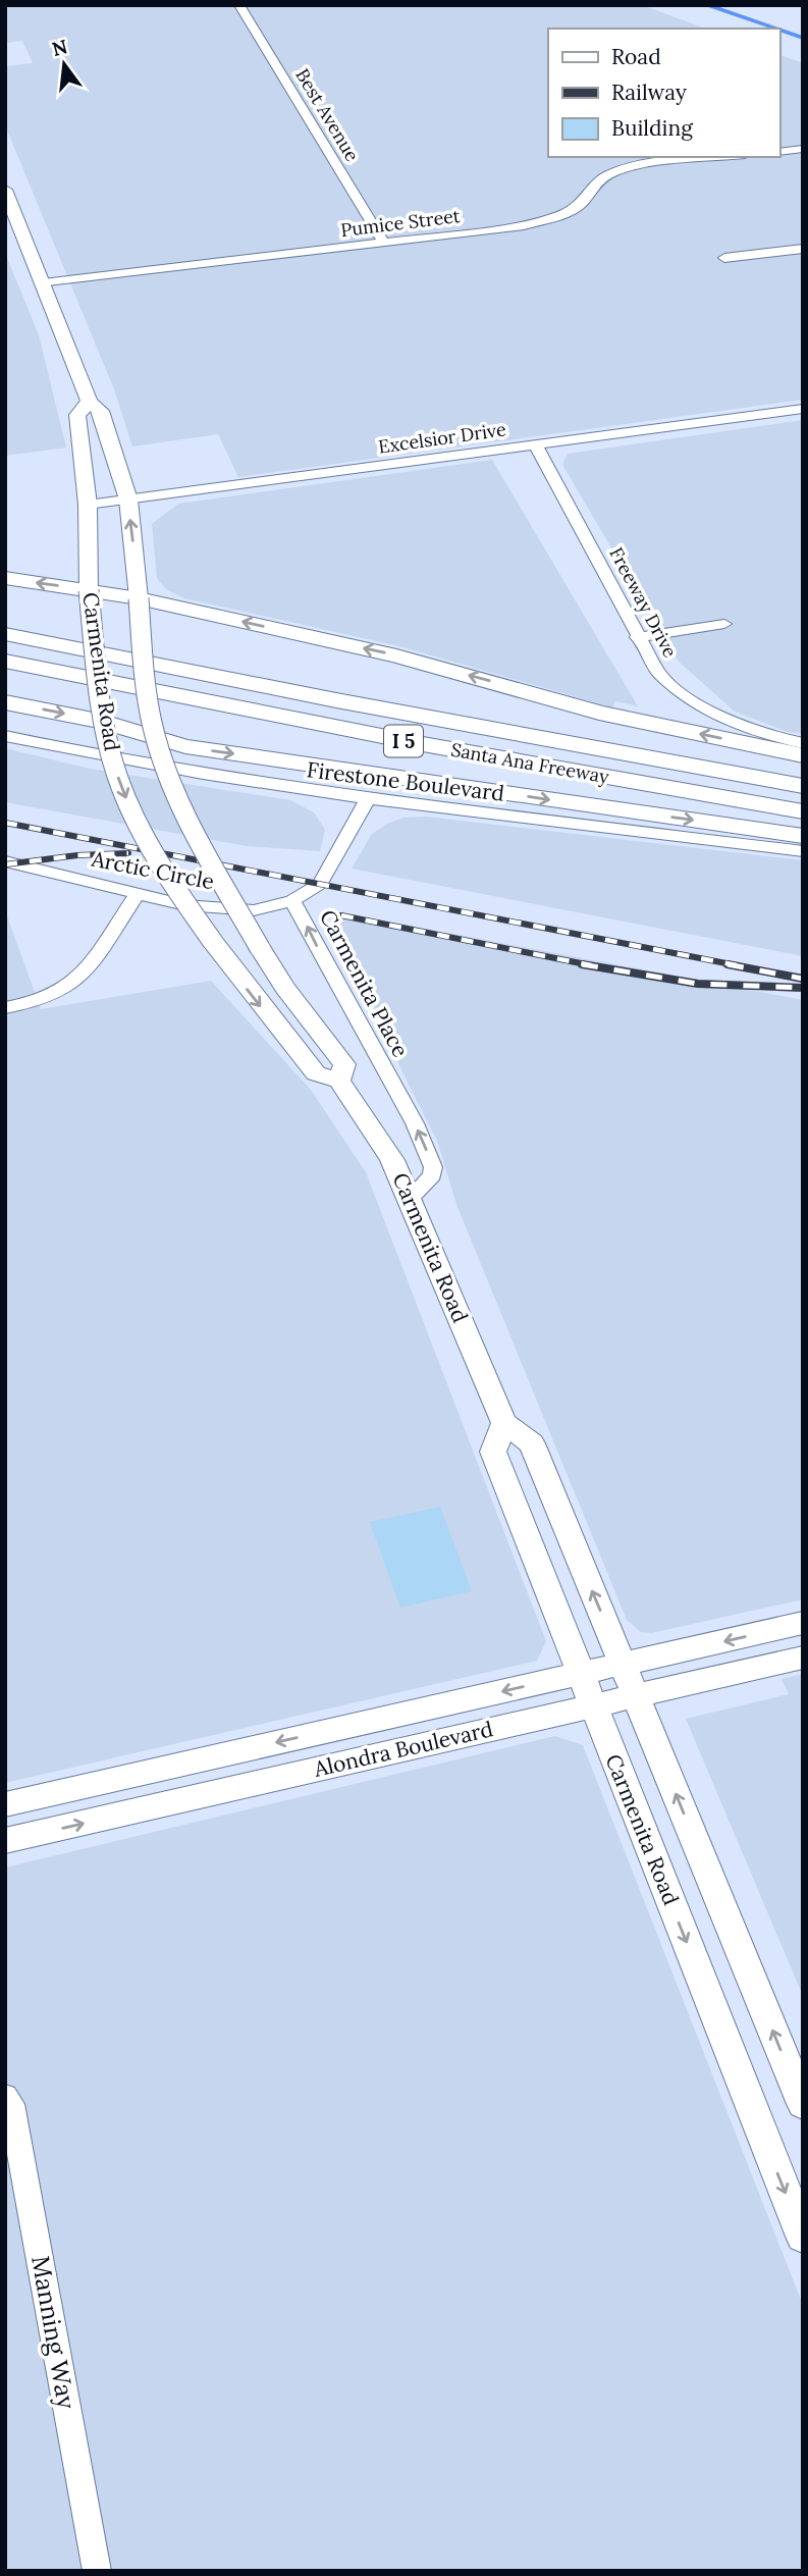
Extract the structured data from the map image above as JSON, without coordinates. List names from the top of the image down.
{
  "streets": {
    "highway": ["I 5", "Santa Ana Freeway"],
    "main road": ["Carmenita Road", "Alondra Boulevard"],
    "street": [
      "Best Avenue",
      "Pumice Street",
      "Excelsior Drive",
      "Freeway Drive",
      "Firestone Boulevard",
      "Arctic Circle",
      "Carmenita Place",
      "Manning Way"
    ]
  },
  "crossings": [
    ["Best Avenue", "Pumice Street"],
    ["Pumice Street", "Carmenita Road"],
    ["Excelsior Drive", "Freeway Drive"],
    ["Excelsior Drive", "Carmenita Road"],
    ["Carmenita Road", "Carmenita Place"],
    ["Carmenita Road", "Alondra Boulevard"],
    ["Firestone Boulevard", "Carmenita Place"],
    ["Arctic Circle", "Carmenita Place"]
  ],
  "one_way": ["Carmenita Place"],
  "legend": ["Road", "Railway", "Building"],
  "north": "top"
}
